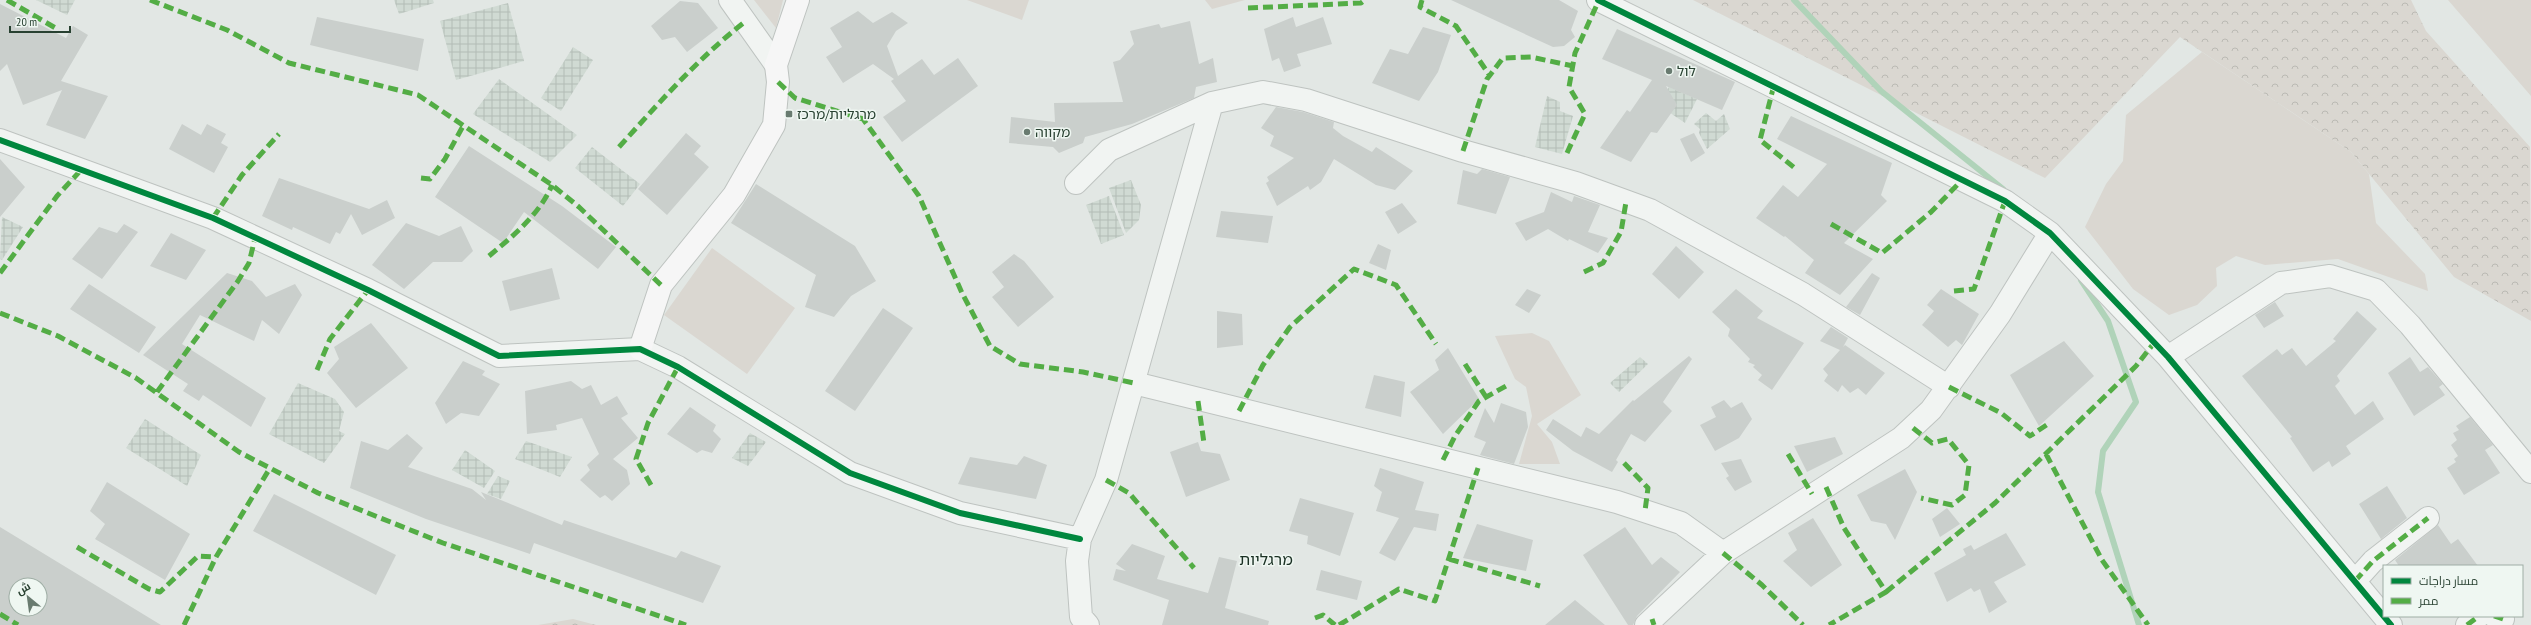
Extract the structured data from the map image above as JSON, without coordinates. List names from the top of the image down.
{
  "districts": ["מרגליות"],
  "places": {
    "other": ["לול", "מקווה"],
    "transit": ["מרגליות/מרכז"]
  },
  "legend": ["مسار دراجات", "ممر"],
  "scale_bar": "20 m",
  "north": "top left"
}
